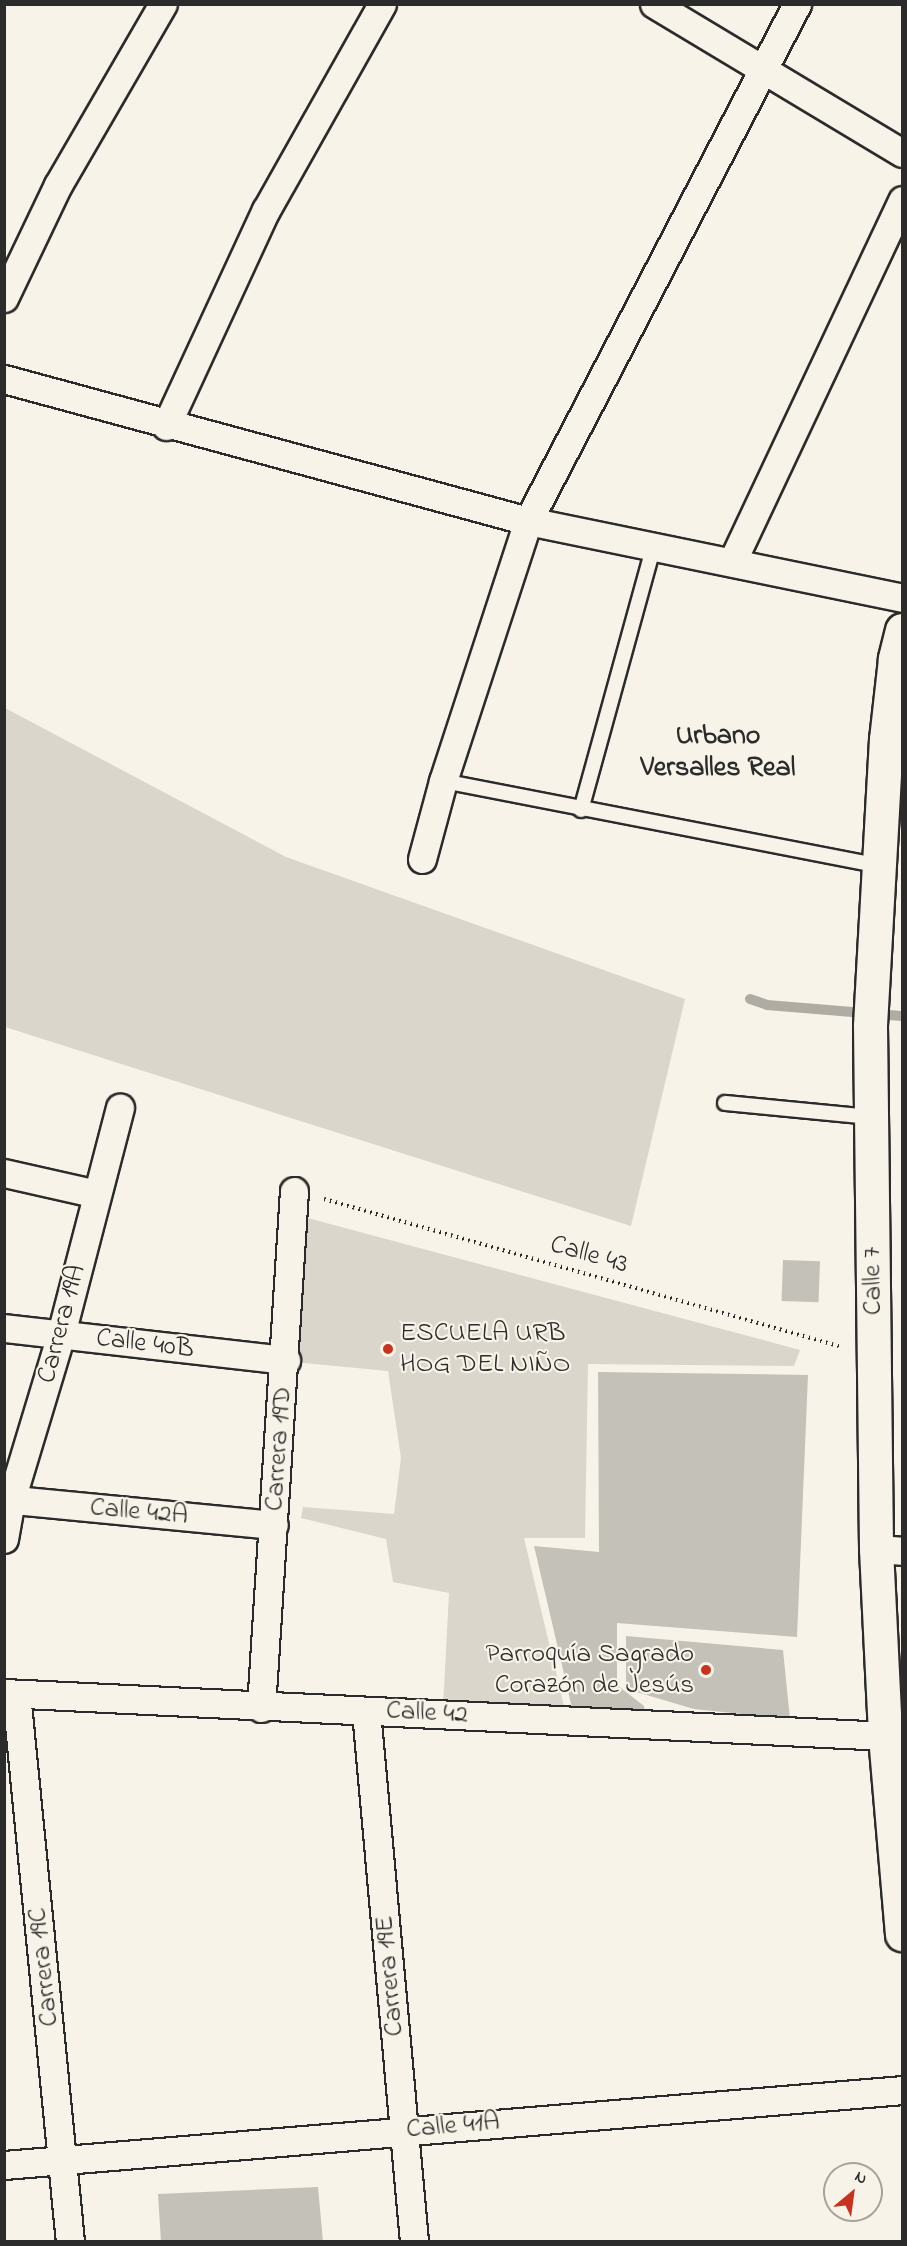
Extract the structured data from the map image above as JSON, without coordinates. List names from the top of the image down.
{
  "streets": {
    "street": [
      "Calle 7",
      "Carrera 19A",
      "Calle 40B",
      "Carrera 19D",
      "Calle 42A",
      "Calle 42",
      "Carrera 19C",
      "Carrera 19E",
      "Calle 41A"
    ],
    "path": ["Calle 43"]
  },
  "crossings": [
    ["Calle 43", "Calle 7"],
    ["Calle 43", "Carrera 19D"],
    ["Calle 7", "Calle 42"],
    ["Carrera 19A", "Calle 40B"],
    ["Carrera 19A", "Calle 42A"],
    ["Calle 40B", "Carrera 19D"],
    ["Carrera 19D", "Calle 42A"],
    ["Carrera 19D", "Calle 42"],
    ["Calle 42", "Carrera 19C"],
    ["Calle 42", "Carrera 19E"],
    ["Carrera 19C", "Calle 41A"],
    ["Carrera 19E", "Calle 41A"]
  ],
  "districts": ["Urbano Versalles Real"],
  "places": ["ESCUELA URB HOG DEL NIÑO", "Parroquía Sagrado Corazón de Jesús"],
  "north": "top right"
}
